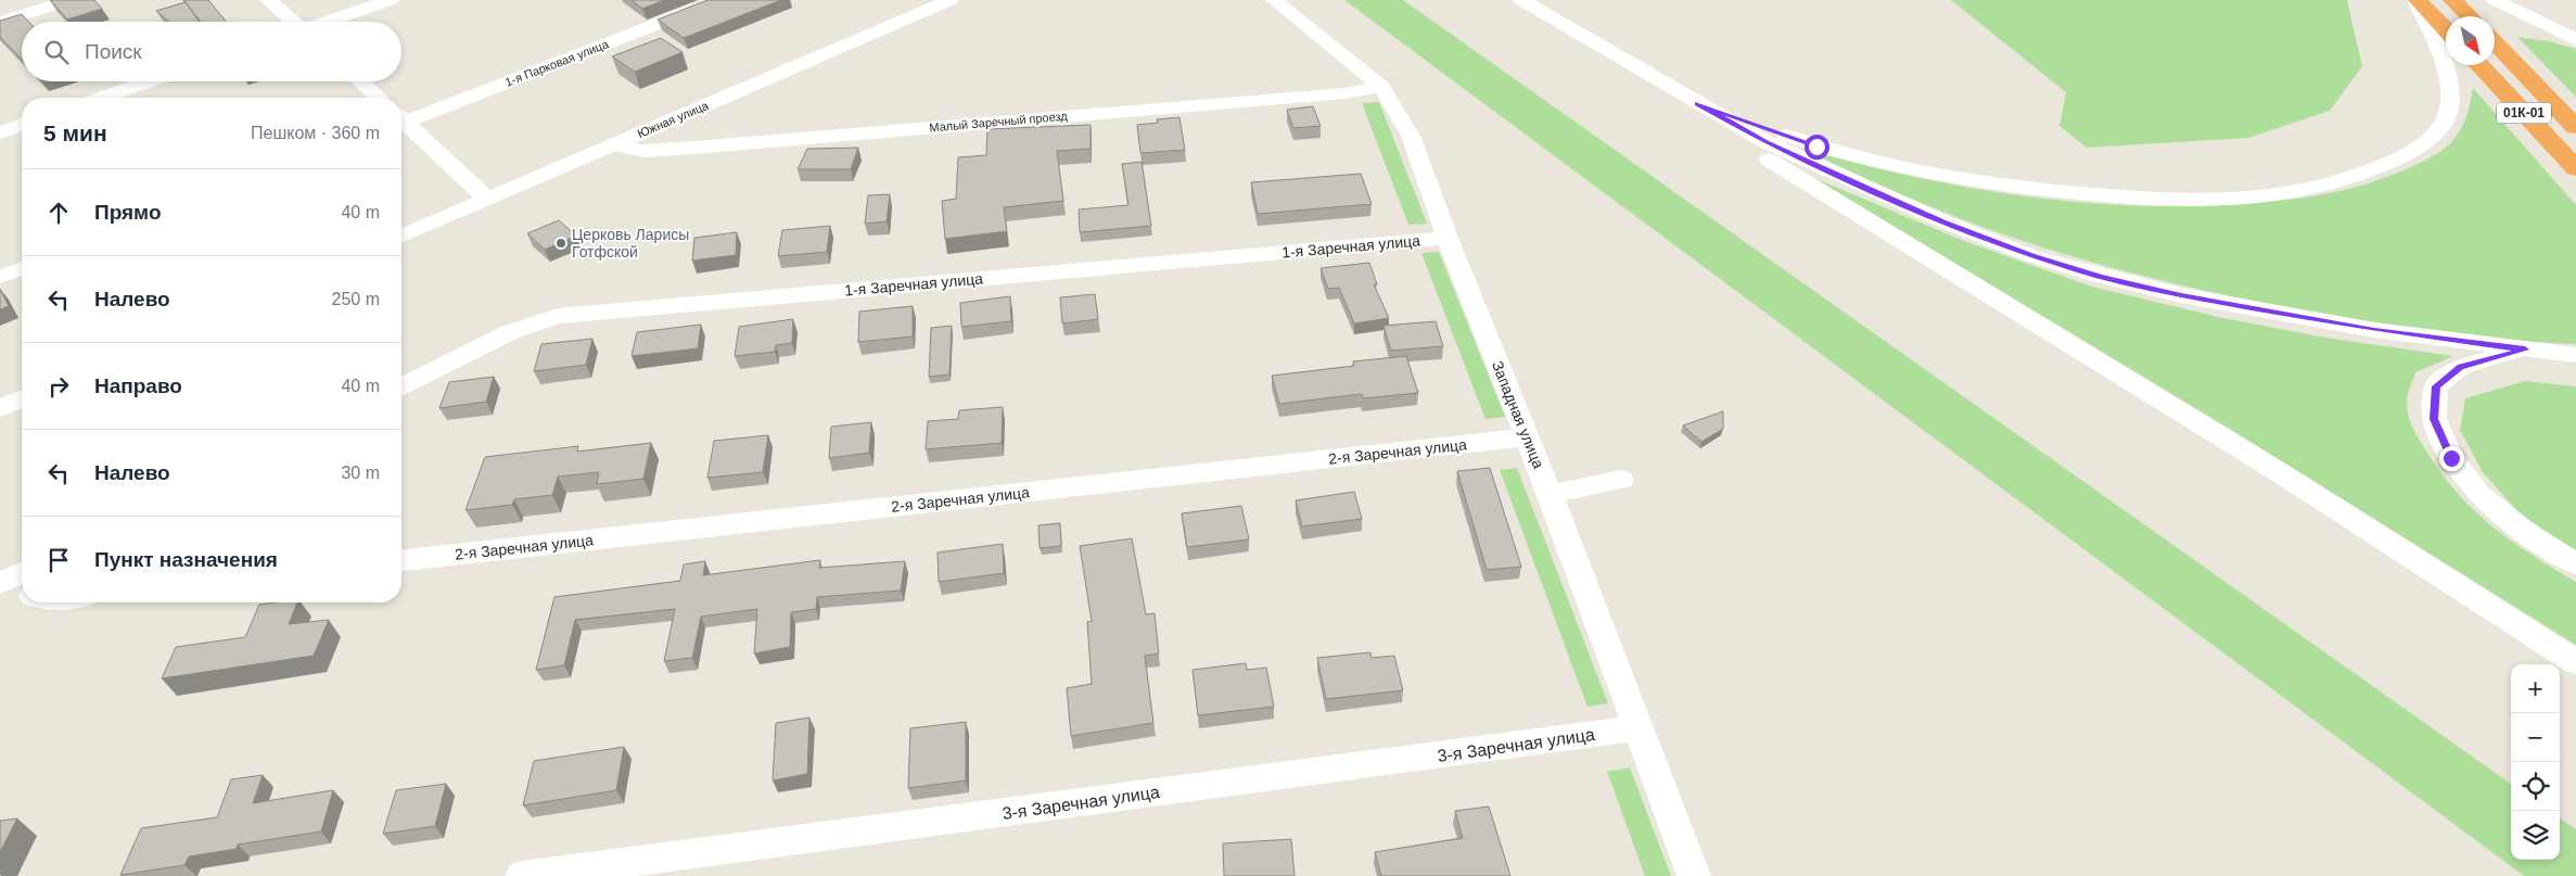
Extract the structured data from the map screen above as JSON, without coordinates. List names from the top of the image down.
{
  "streets": {
    "highway": ["01К-01"],
    "street": [
      "1-я Парковая улица",
      "Южная улица",
      "Малый Заречный проезд",
      "1-я Заречная улица",
      "Западная улица",
      "2-я Заречная улица",
      "3-я Заречная улица"
    ]
  },
  "crossings": [
    ["Южная улица", "Малый Заречный проезд"],
    ["Малый Заречный проезд", "Западная улица"],
    ["1-я Заречная улица", "Западная улица"],
    ["Западная улица", "2-я Заречная улица"],
    ["Западная улица", "3-я Заречная улица"]
  ],
  "places": ["Церковь Ларисы Готфской"],
  "north": "bottom right",
  "page": {
    "search": "Поиск",
    "heading": ["5 мин", "Пешком · 360 m"],
    "list": [
      ["Прямо", "40 m"],
      ["Налево", "250 m"],
      ["Направо", "40 m"],
      ["Налево", "30 m"],
      "Пункт назначения"
    ],
    "map_buttons": ["+", "−"]
  }
}
